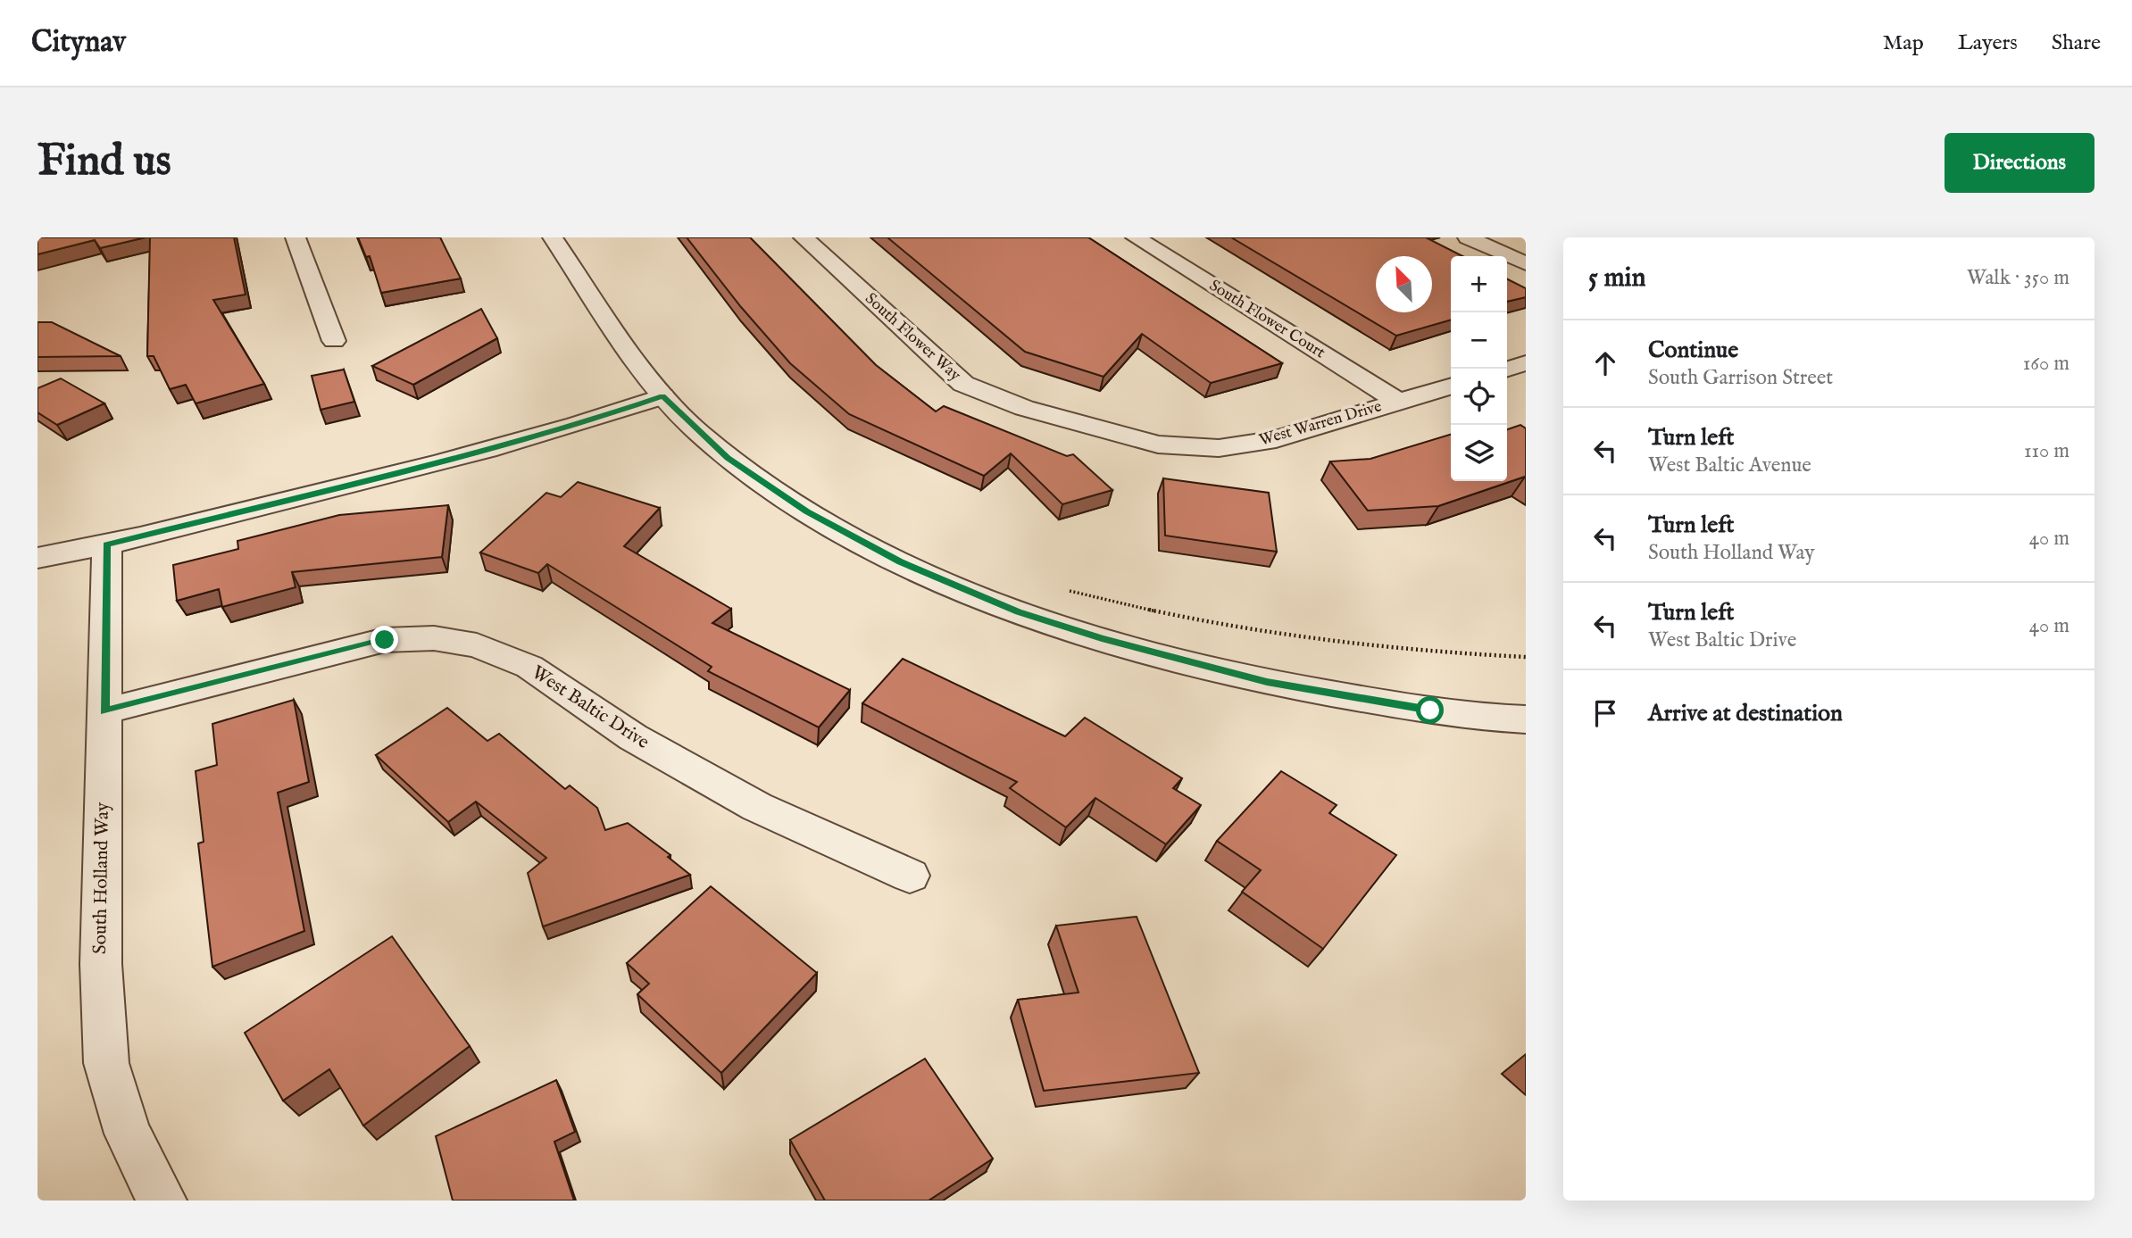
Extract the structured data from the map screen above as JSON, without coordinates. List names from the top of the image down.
{
  "streets": {
    "street": [
      "South Flower Court",
      "South Flower Way",
      "West Warren Drive",
      "West Baltic Drive",
      "South Holland Way"
    ]
  },
  "crossings": [
    ["South Flower Court", "West Warren Drive"],
    ["South Flower Way", "West Warren Drive"],
    ["West Baltic Drive", "South Holland Way"]
  ],
  "north": "top left",
  "page": {
    "header": "Citynav",
    "nav": ["Map", "Layers", "Share"],
    "buttons": "Directions",
    "title": "Find us",
    "heading": ["5 min", "Walk · 350 m"],
    "map_buttons": ["+", "−"],
    "list": [
      ["Continue", "South Garrison Street", "160 m"],
      ["Turn left", "West Baltic Avenue", "110 m"],
      ["Turn left", "South Holland Way", "40 m"],
      ["Turn left", "West Baltic Drive", "40 m"],
      "Arrive at destination"
    ]
  }
}
